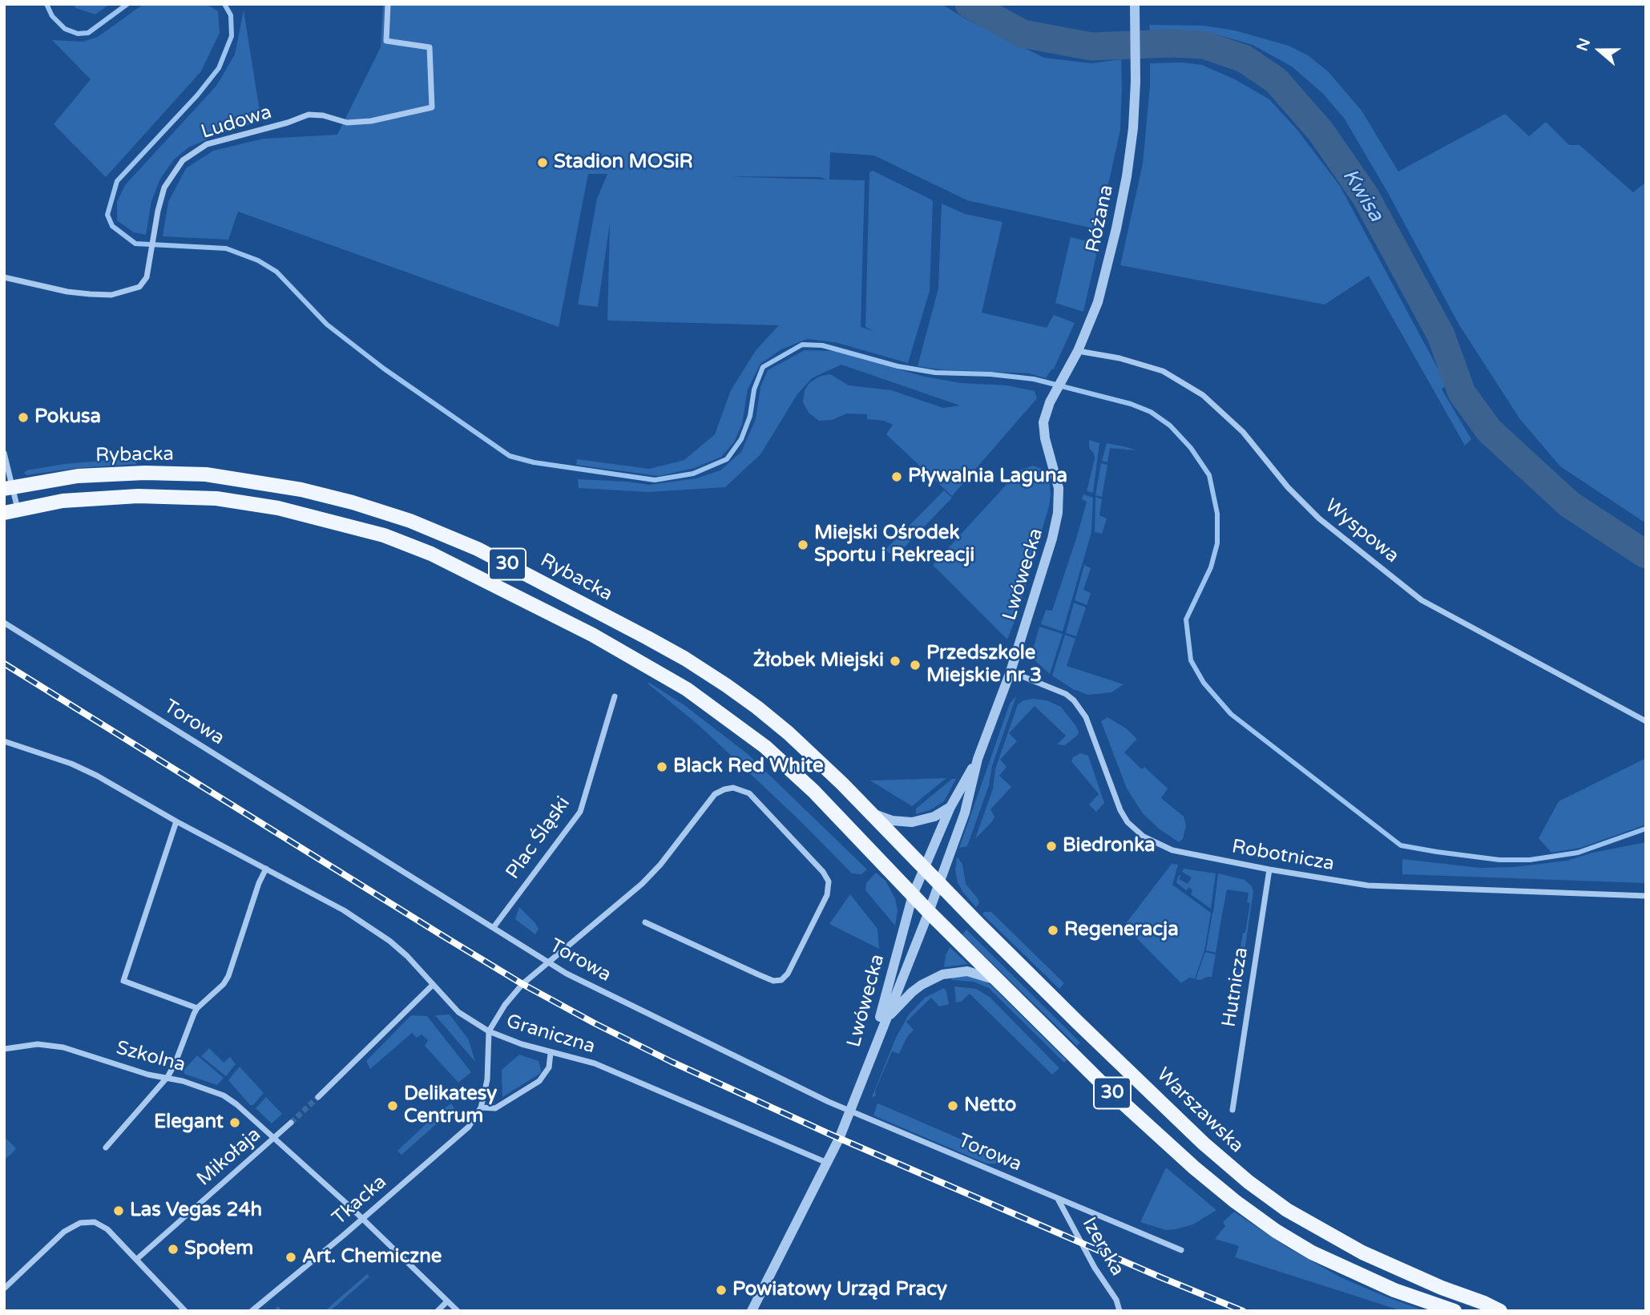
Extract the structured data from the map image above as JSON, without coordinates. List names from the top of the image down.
{
  "streets": {
    "main road": ["Rybacka", "30", "Warszawska"],
    "street": [
      "Ludowa",
      "Różana",
      "Wyspowa",
      "Lwówecka",
      "Torowa",
      "Plac Śląski",
      "Robotnicza",
      "Hutnicza",
      "Graniczna",
      "Szkolna",
      "Mikołaja",
      "Tkacka",
      "Izerska"
    ]
  },
  "crossings": [
    ["Różana", "Wyspowa"],
    ["Różana", "Lwówecka"],
    ["Rybacka", "30"],
    ["Rybacka", "Lwówecka"],
    ["Rybacka", "Warszawska"],
    ["30", "Lwówecka"],
    ["Lwówecka", "Torowa"],
    ["Lwówecka", "Robotnicza"],
    ["Lwówecka", "Graniczna"],
    ["Lwówecka", "Warszawska"],
    ["Torowa", "Plac Śląski"],
    ["Torowa", "Izerska"],
    ["Robotnicza", "Hutnicza"],
    ["Graniczna", "Tkacka"],
    ["Szkolna", "Mikołaja"],
    ["Szkolna", "Tkacka"]
  ],
  "water": ["Kwisa"],
  "places": [
    "Stadion MOSiR",
    "Pokusa",
    "Pływalnia Laguna",
    "Miejski Ośrodek Sportu i Rekreacji",
    "Żłobek Miejski",
    "Przedszkole Miejskie nr 3",
    "Black Red White",
    "Biedronka",
    "Regeneracja",
    "Delikatesy Centrum",
    "Netto",
    "Elegant",
    "Las Vegas 24h",
    "Społem",
    "Art. Chemiczne",
    "Powiatowy Urząd Pracy"
  ],
  "north": "left"
}
